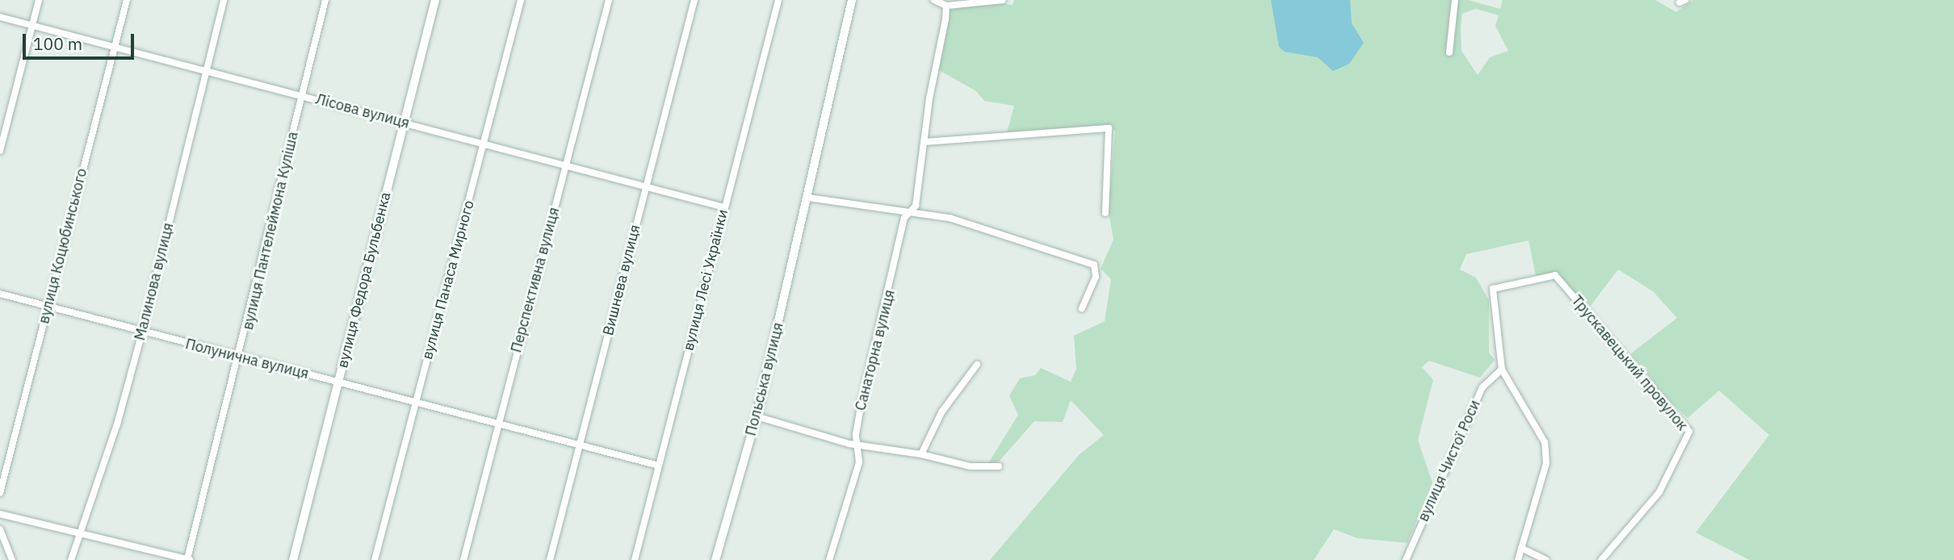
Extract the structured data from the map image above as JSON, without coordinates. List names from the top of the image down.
{
  "streets": {
    "street": [
      "Лісова вулиця",
      "вулиця Пантелеймона Куліша",
      "вулиця Коцюбинського",
      "вулиця Федора Бульбенка",
      "вулиця Панаса Мирного",
      "Перспективна вулиця",
      "Вишнева вулиця",
      "вулиця Лесі Українки",
      "Малинова вулиця",
      "Санаторна вулиця",
      "Полунична вулиця",
      "Трускавецький провулок",
      "Польська вулиця",
      "вулиця Чистої Роси"
    ]
  },
  "crossings": [
    ["Лісова вулиця", "вулиця Пантелеймона Куліша"],
    ["Лісова вулиця", "вулиця Коцюбинського"],
    ["Лісова вулиця", "вулиця Федора Бульбенка"],
    ["Лісова вулиця", "вулиця Панаса Мирного"],
    ["Лісова вулиця", "Перспективна вулиця"],
    ["Лісова вулиця", "Вишнева вулиця"],
    ["Лісова вулиця", "вулиця Лесі Українки"],
    ["Лісова вулиця", "Малинова вулиця"],
    ["вулиця Пантелеймона Куліша", "Полунична вулиця"],
    ["вулиця Коцюбинського", "Полунична вулиця"],
    ["вулиця Федора Бульбенка", "Полунична вулиця"],
    ["вулиця Панаса Мирного", "Полунична вулиця"],
    ["Перспективна вулиця", "Полунична вулиця"],
    ["Вишнева вулиця", "Полунична вулиця"],
    ["вулиця Лесі Українки", "Полунична вулиця"],
    ["Малинова вулиця", "Полунична вулиця"],
    ["Трускавецький провулок", "вулиця Чистої Роси"]
  ],
  "scale_bar": "100 m"
}
